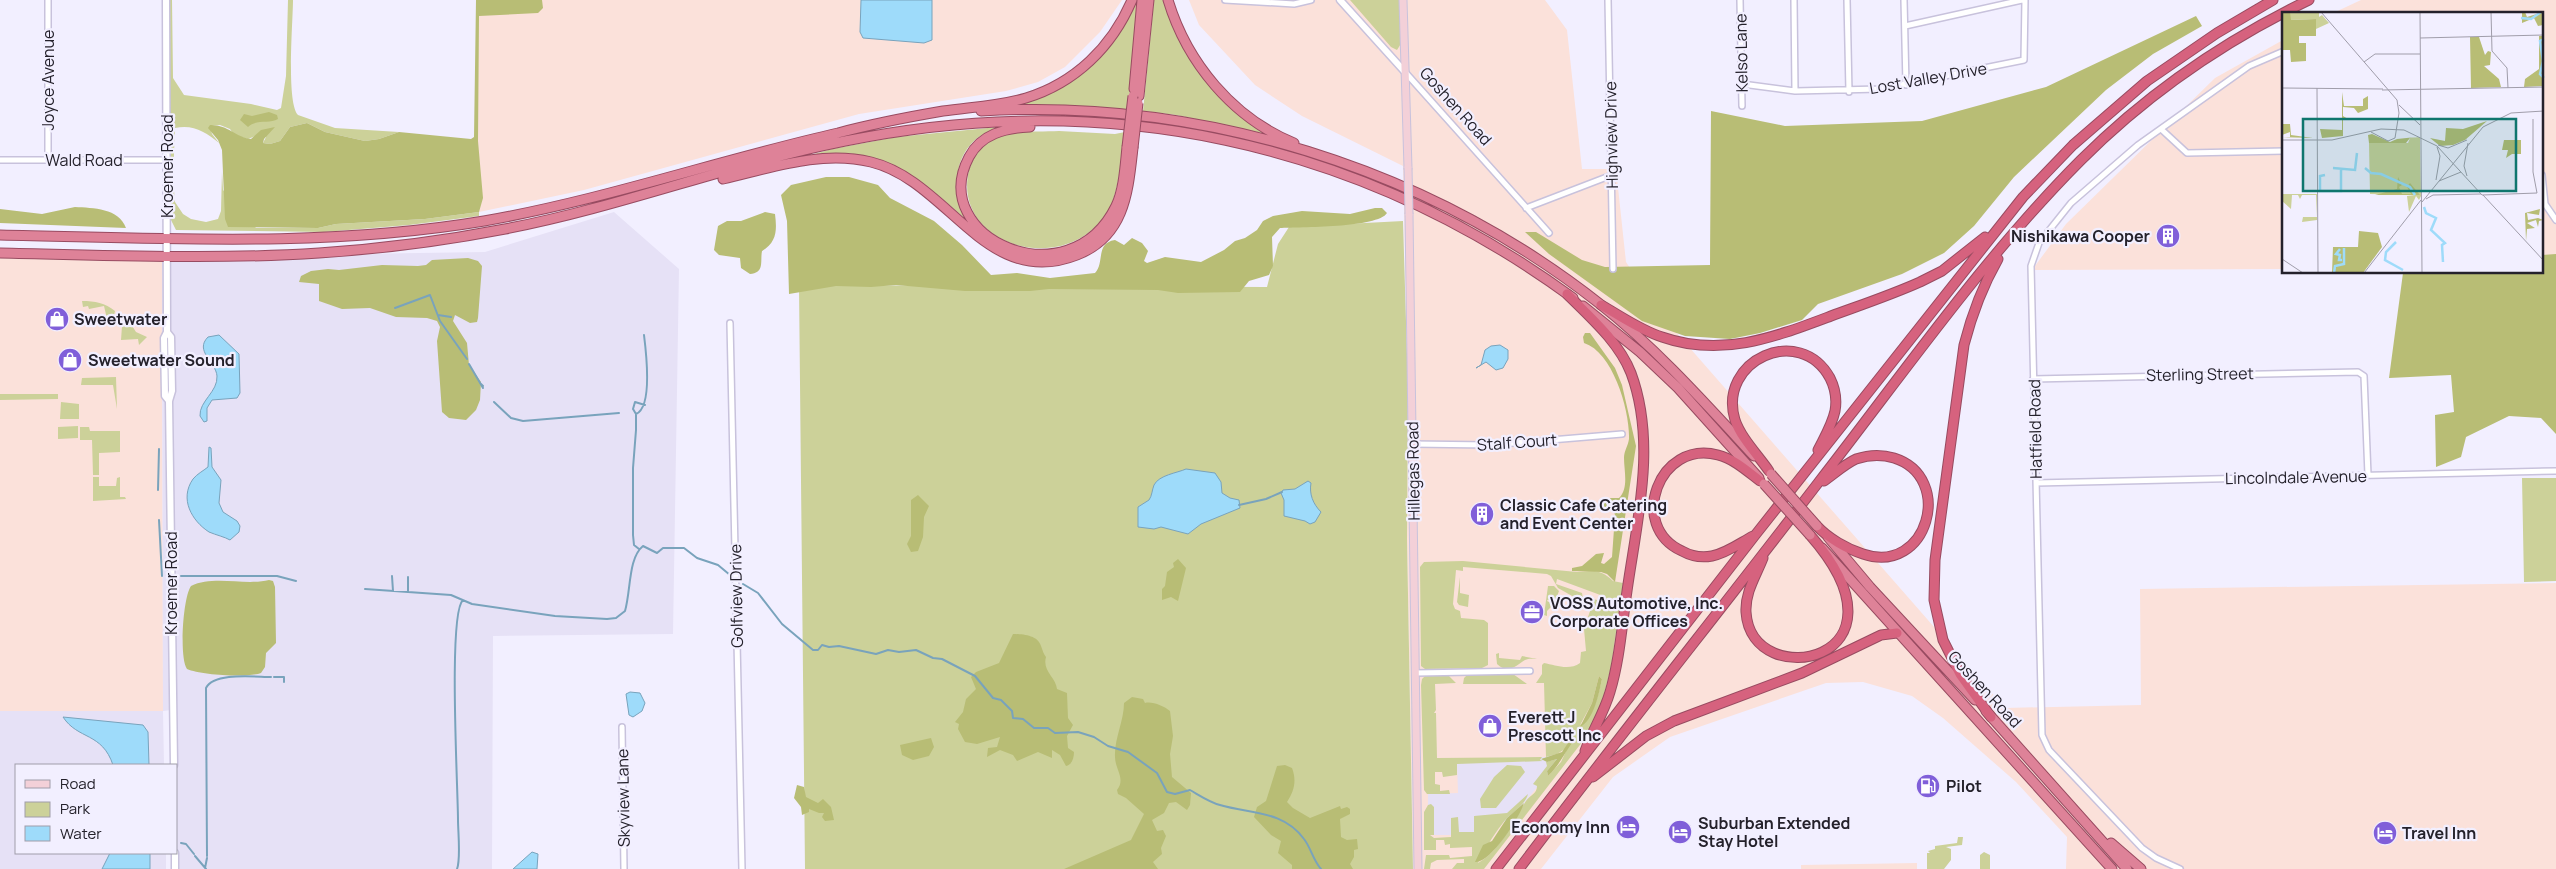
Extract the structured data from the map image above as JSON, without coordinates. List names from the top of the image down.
{
  "streets": {
    "highway": ["Goshen Road"],
    "main road": ["Hillegas Road"],
    "street": [
      "Kelso Lane",
      "Lost Valley Drive",
      "Joyce Avenue",
      "Highview Drive",
      "Wald Road",
      "Kroemer Road",
      "Sterling Street",
      "Hatfield Road",
      "Stalf Court",
      "Lincolndale Avenue",
      "Golfview Drive",
      "Skyview Lane"
    ]
  },
  "crossings": [
    ["Kelso Lane", "Lost Valley Drive"],
    ["Joyce Avenue", "Wald Road"],
    ["Goshen Road", "Hillegas Road"],
    ["Wald Road", "Kroemer Road"],
    ["Sterling Street", "Hatfield Road"],
    ["Sterling Street", "Lincolndale Avenue"],
    ["Hatfield Road", "Lincolndale Avenue"],
    ["Stalf Court", "Hillegas Road"]
  ],
  "places": {
    "building": ["Nishikawa Cooper", "Classic Cafe Catering and Event Center"],
    "shop": ["Sweetwater", "Sweetwater Sound", "Everett J Prescott Inc"],
    "office": ["VOSS Automotive, Inc. Corporate Offices"],
    "fuel station": ["Pilot"],
    "hotel": ["Economy Inn", "Suburban Extended Stay Hotel", "Travel Inn"]
  },
  "legend": ["Road", "Park", "Water"]
}
